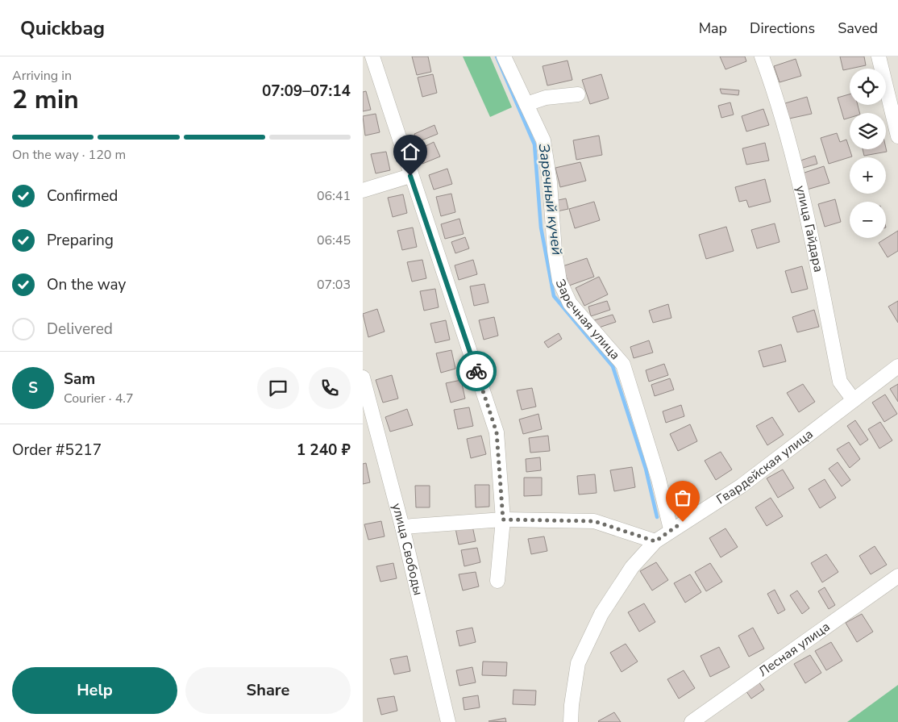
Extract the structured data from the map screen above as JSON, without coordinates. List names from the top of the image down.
{
  "streets": {
    "street": [
      "улица Гайдара",
      "Заречная улица",
      "Гвардейская улица",
      "улица Свободы",
      "Лесная улица"
    ]
  },
  "crossings": [
    ["улица Гайдара", "Гвардейская улица"],
    ["Заречная улица", "Гвардейская улица"]
  ],
  "water": ["Заречный кучей"],
  "page": {
    "header": "Quickbag",
    "nav": ["Map", "Directions", "Saved"],
    "heading": ["2 min", "Arriving in", "07:09–07:14"],
    "panel": [
      "Sam",
      "Courier · 4.7",
      "Order #5217",
      "1 240 ₽"
    ],
    "map_buttons": ["+", "−"],
    "bar": "On the way · 120 m",
    "list": [
      ["Confirmed", "06:41"],
      ["Preparing", "06:45"],
      ["On the way", "07:03"],
      "Delivered"
    ],
    "round": "S",
    "buttons": ["Help", "Share"]
  }
}
